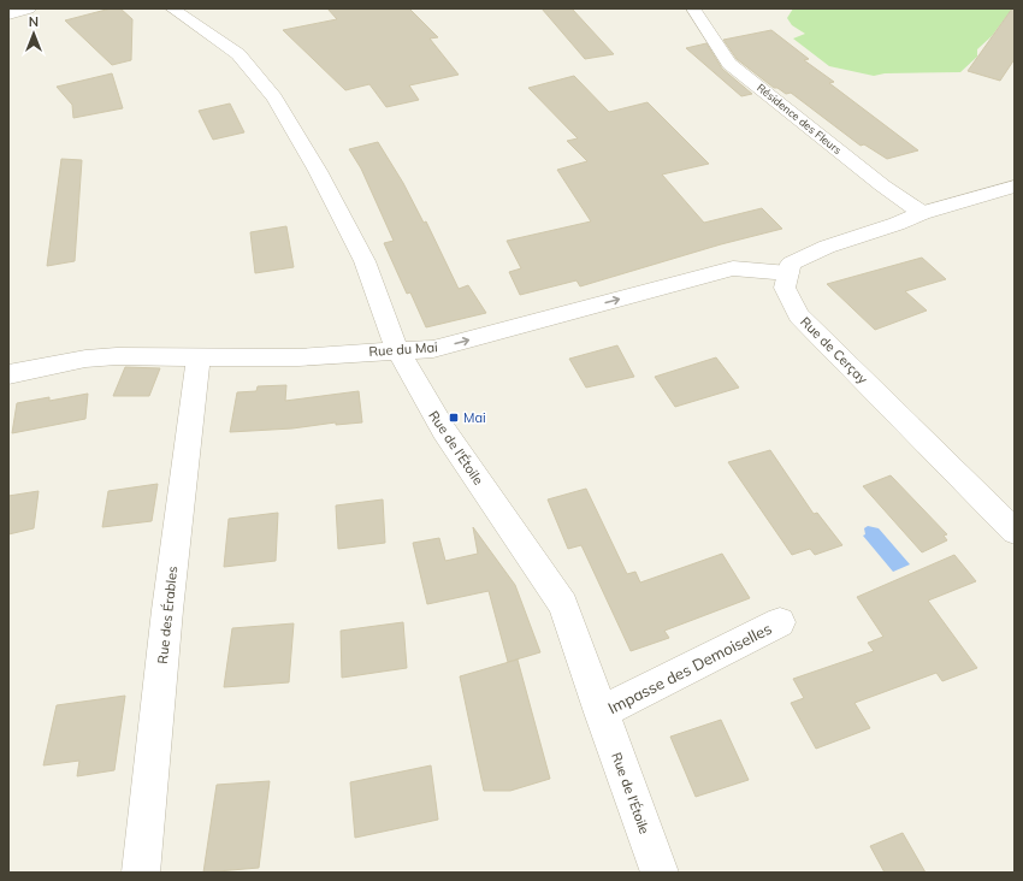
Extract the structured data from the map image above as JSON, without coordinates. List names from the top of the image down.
{
  "streets": {
    "street": [
      "Résidence des Fleurs",
      "Rue du Mai",
      "Rue de Cerçay",
      "Rue de l'Étoile",
      "Rue des Érables",
      "Impasse des Demoiselles"
    ]
  },
  "crossings": [
    ["Rue du Mai", "Rue de Cerçay"],
    ["Rue du Mai", "Rue de l'Étoile"],
    ["Rue du Mai", "Rue des Érables"],
    ["Rue de l'Étoile", "Impasse des Demoiselles"]
  ],
  "one_way": ["Rue du Mai"],
  "places": {
    "transit": ["Mai"]
  },
  "north": "top"
}
